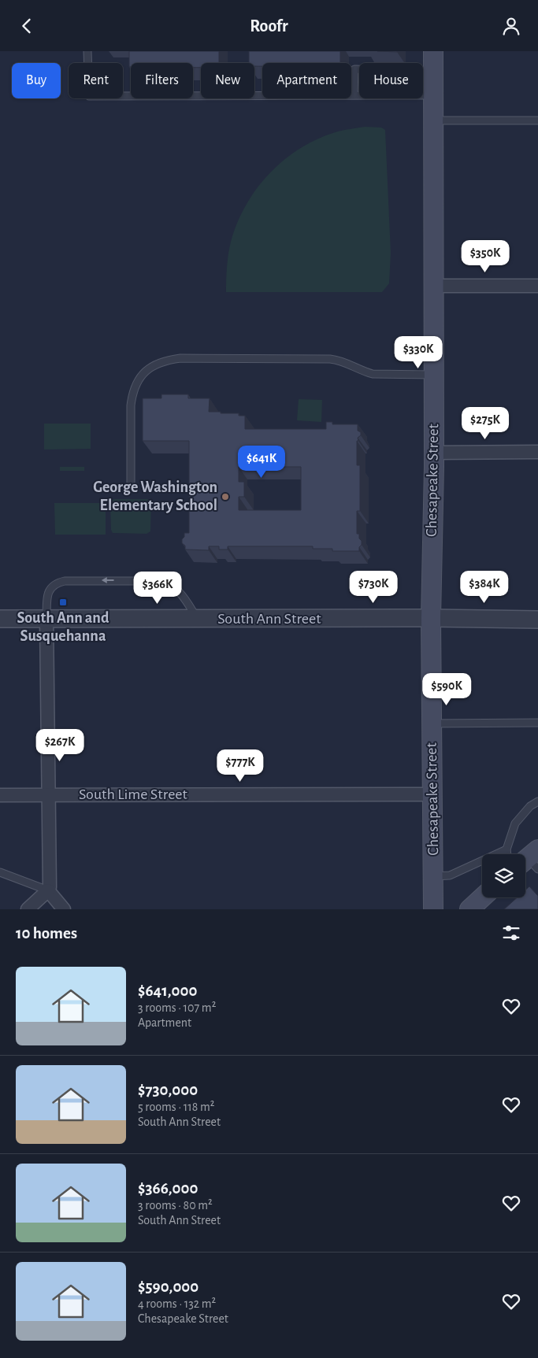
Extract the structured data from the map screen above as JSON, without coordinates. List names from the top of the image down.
{
  "streets": {
    "main road": ["Chesapeake Street"],
    "street": ["South Ann Street", "South Lime Street"]
  },
  "crossings": [
    ["Chesapeake Street", "South Ann Street"],
    ["Chesapeake Street", "South Lime Street"]
  ],
  "places": {
    "other": ["George Washington Elementary School"],
    "transit": ["South Ann and Susquehanna"]
  },
  "page": {
    "header": "Roofr",
    "chip": [
      "Buy",
      "Rent",
      "Filters",
      "New",
      "Apartment",
      "House"
    ],
    "price": [
      "$350K",
      "$330K",
      "$275K",
      "$641K",
      "$730K",
      "$384K",
      "$366K",
      "$590K",
      "$267K",
      "$777K"
    ],
    "heading": "10 homes",
    "list": [
      {
        "name": "$641,000",
        "note": "3 rooms · 107 m² · Apartment"
      },
      {
        "name": "$730,000",
        "note": "5 rooms · 118 m² · South Ann Street"
      },
      {
        "name": "$366,000",
        "note": "3 rooms · 80 m² · South Ann Street"
      },
      {
        "name": "$590,000",
        "note": "4 rooms · 132 m² · Chesapeake Street"
      }
    ]
  }
}
